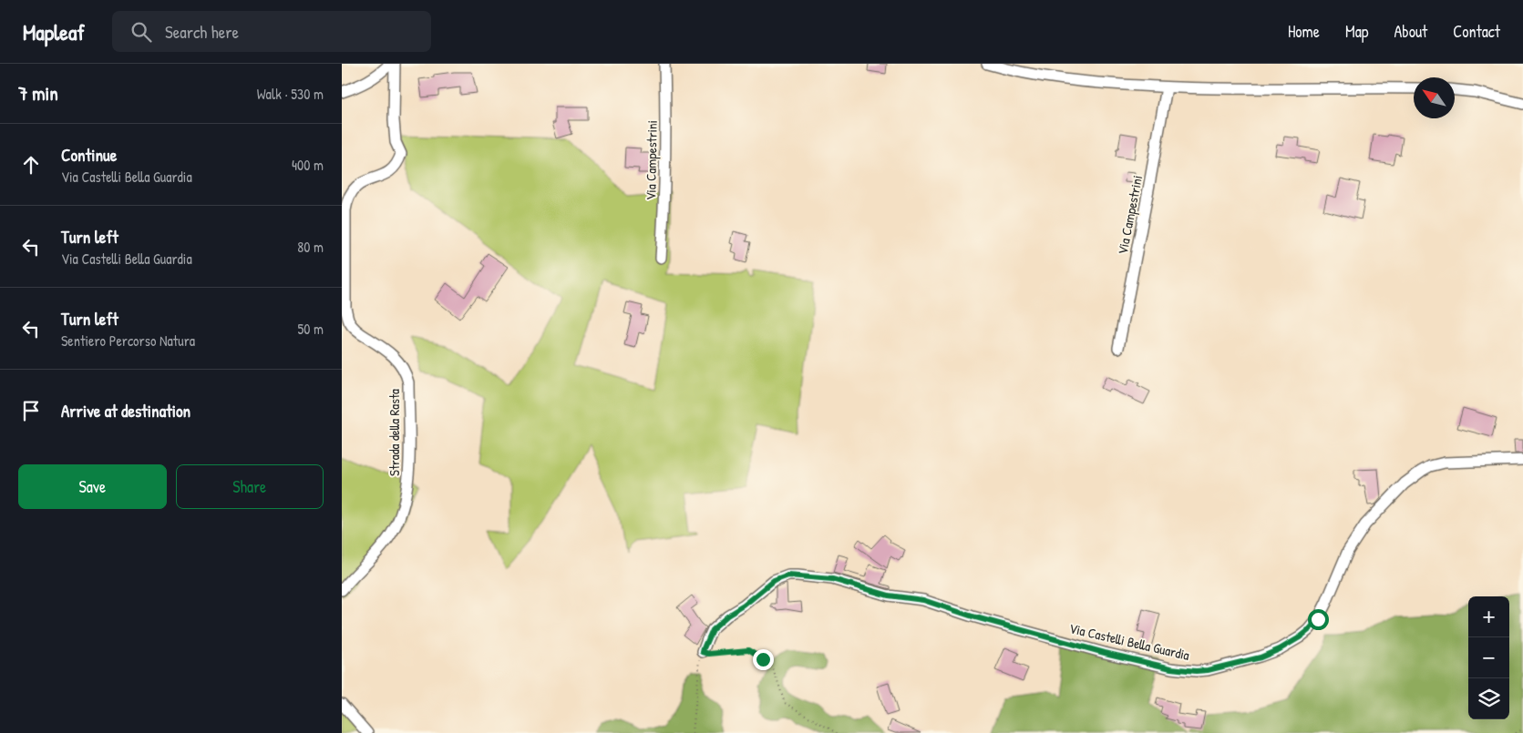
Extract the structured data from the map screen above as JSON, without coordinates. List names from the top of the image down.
{
  "streets": {
    "street": ["Via Campestrini", "Strada della Rasta", "Via Castelli Bella Guardia"]
  },
  "north": "top left",
  "page": {
    "header": "Mapleaf",
    "search": "Search here",
    "nav": [
      "Home",
      "Map",
      "About",
      "Contact"
    ],
    "heading": ["7 min", "Walk · 530 m"],
    "list": [
      ["Continue", "Via Castelli Bella Guardia", "400 m"],
      ["Turn left", "Via Castelli Bella Guardia", "80 m"],
      ["Turn left", "Sentiero Percorso Natura", "50 m"],
      "Arrive at destination"
    ],
    "buttons": ["Save", "Share"],
    "map_buttons": ["+", "−"]
  }
}
